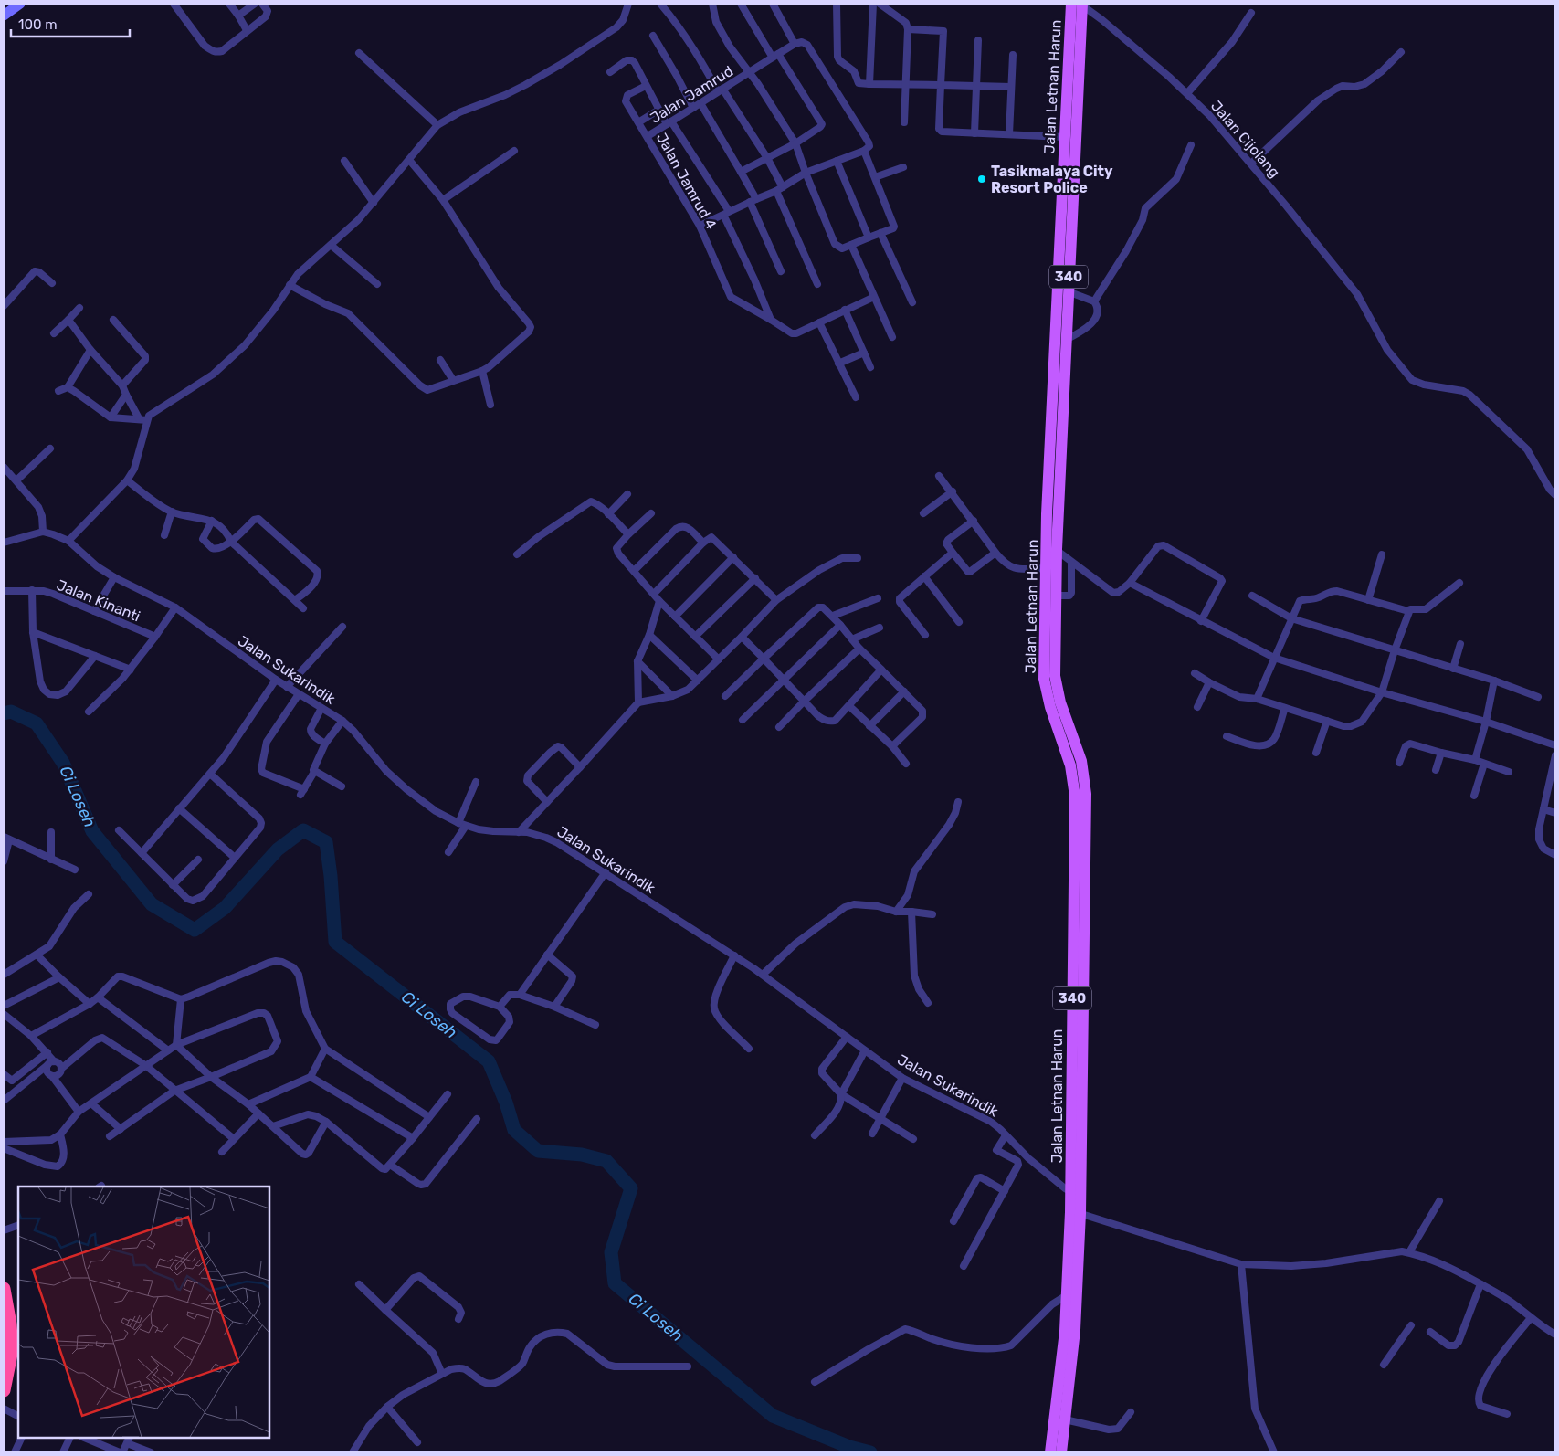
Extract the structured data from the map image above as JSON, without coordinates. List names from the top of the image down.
{
  "streets": {
    "main road": ["Jalan Letnan Harun", "340"],
    "street": [
      "Jalan Jamrud",
      "Jalan Cijolang",
      "Jalan Jamrud 4",
      "Jalan Kinanti",
      "Jalan Sukarindik"
    ]
  },
  "crossings": [
    ["Jalan Letnan Harun", "Jalan Cijolang"],
    ["Jalan Letnan Harun", "Jalan Sukarindik"],
    ["Jalan Jamrud", "Jalan Jamrud 4"]
  ],
  "water": ["Ci Loseh"],
  "places": ["Tasikmalaya City Resort Police"],
  "scale_bar": "100 m"
}
